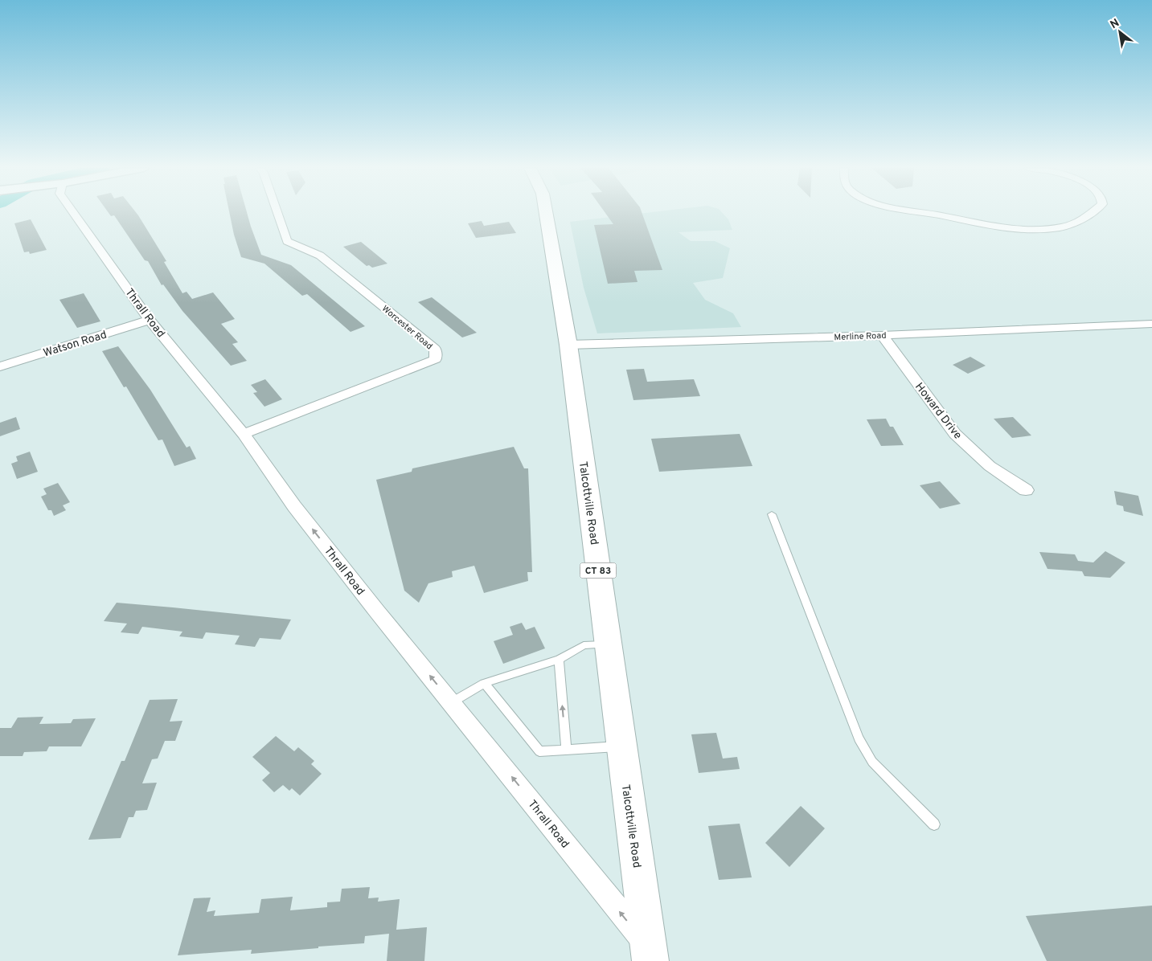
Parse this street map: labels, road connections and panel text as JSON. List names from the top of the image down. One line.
{"streets":{"main road":["Talcottville Road","CT 83"],"street":["Thrall Road","Worcester Road","Merline Road","Watson Road","Howard Drive"]},"crossings":[["Thrall Road","Worcester Road"],["Thrall Road","Watson Road"],["Thrall Road","Talcottville Road"],["Merline Road","Howard Drive"],["Merline Road","Talcottville Road"]],"one_way":["Thrall Road"],"north":"top left"}
